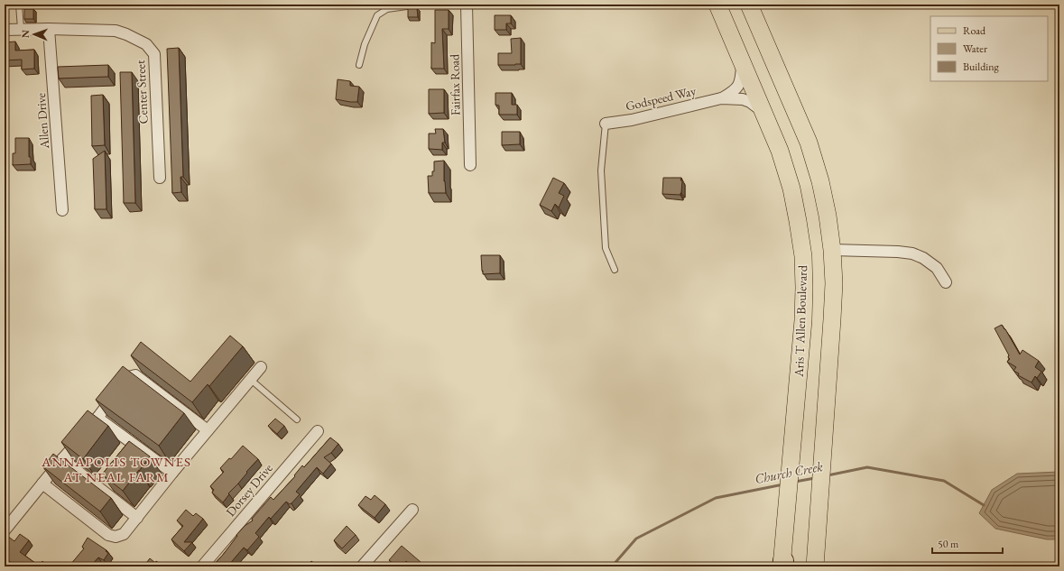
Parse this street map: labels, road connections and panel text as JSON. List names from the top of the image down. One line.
{"streets":{"main road":["Aris T Allen Boulevard"],"street":["Fairfax Road","Center Street","Godspeed Way","Allen Drive","Dorsey Drive"]},"crossings":[["Center Street","Allen Drive"],["Godspeed Way","Aris T Allen Boulevard"]],"districts":["ANNAPOLIS TOWNES AT NEAL FARM"],"water":["Church Creek"],"legend":["Road","Water","Building"],"scale_bar":"50 m","north":"left"}
